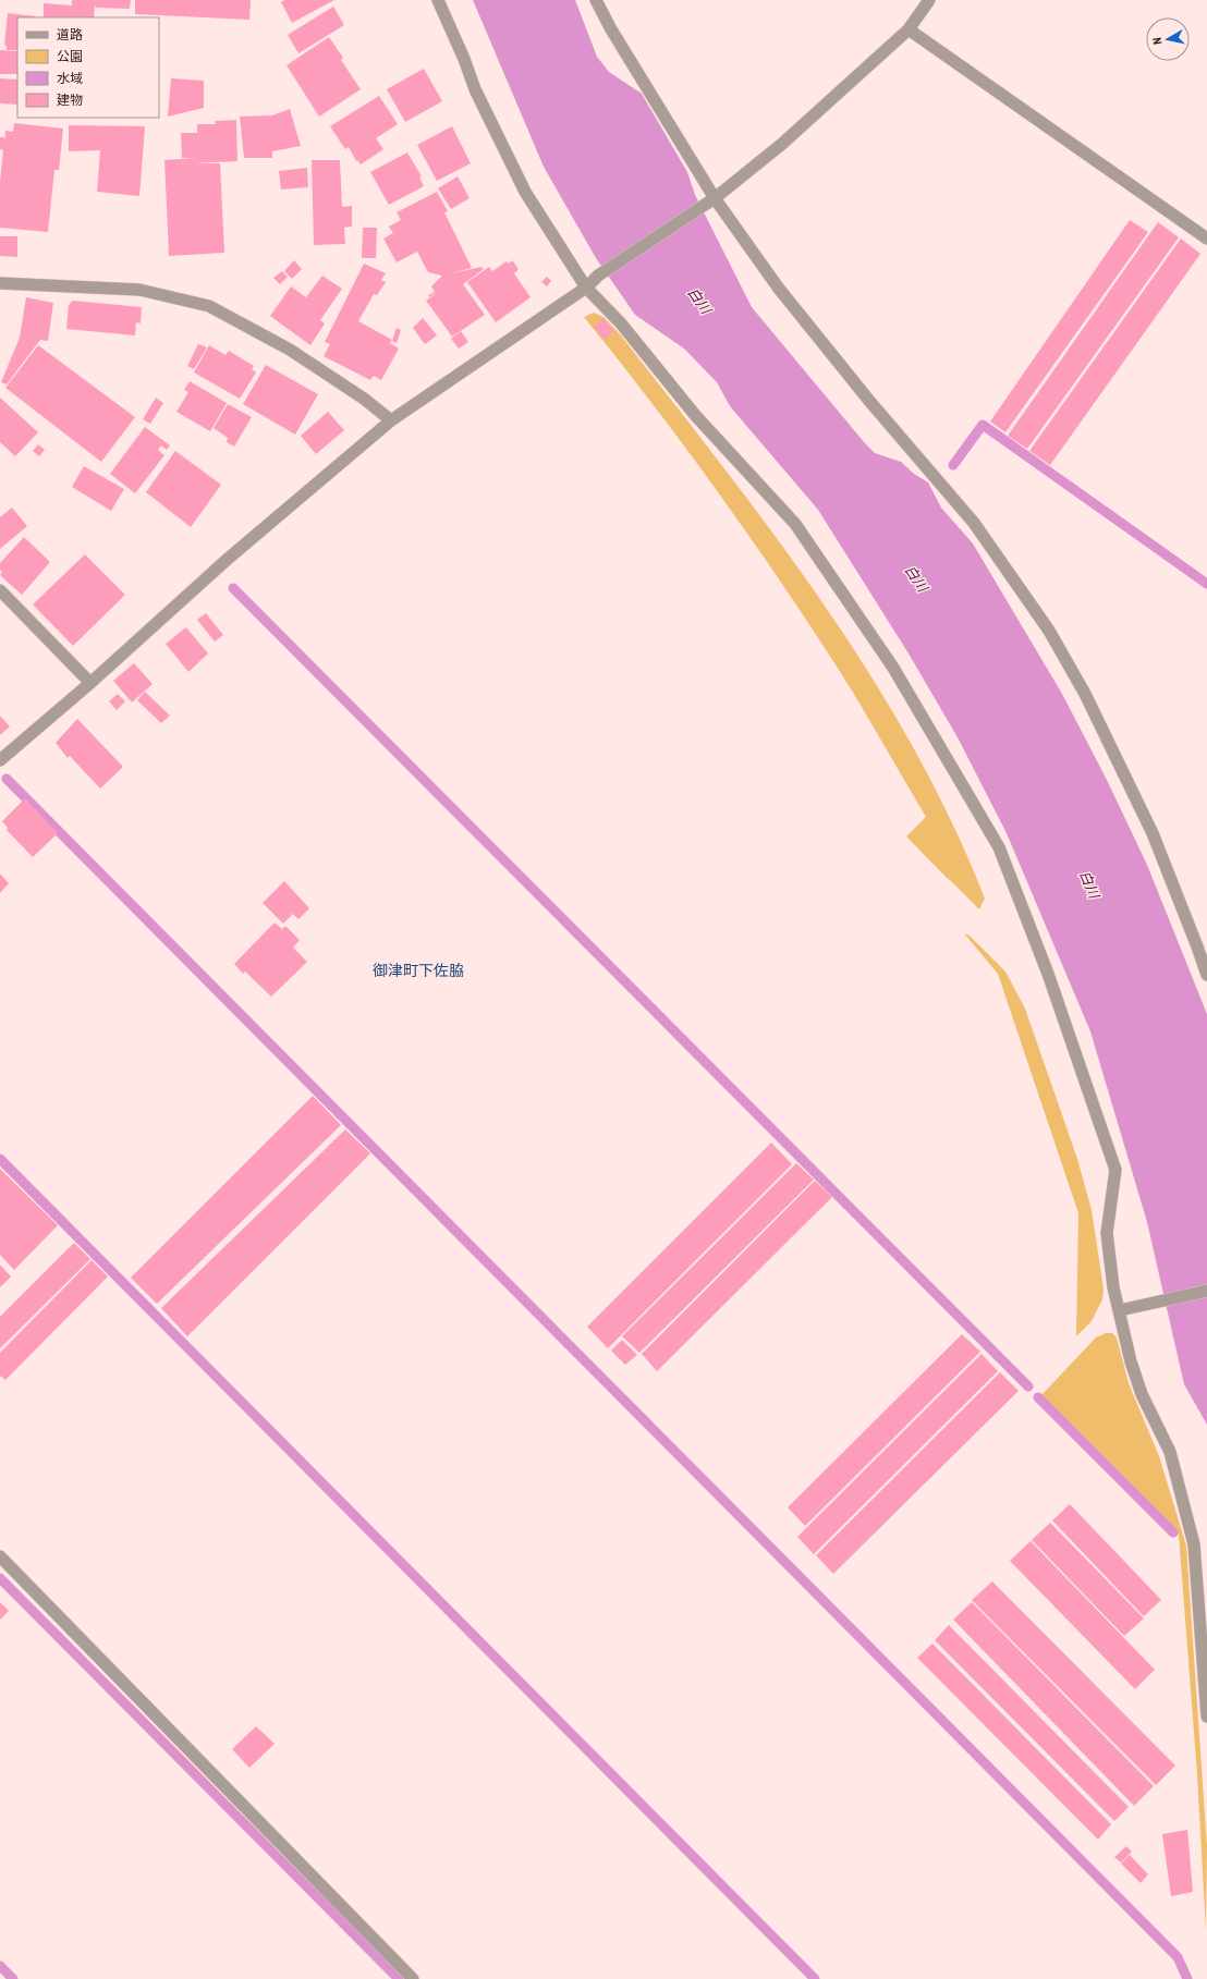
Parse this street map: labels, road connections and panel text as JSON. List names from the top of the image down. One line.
{"districts":["御津町下佐脇"],"water":["白川"],"legend":["道路","公園","水域","建物"],"north":"left"}
